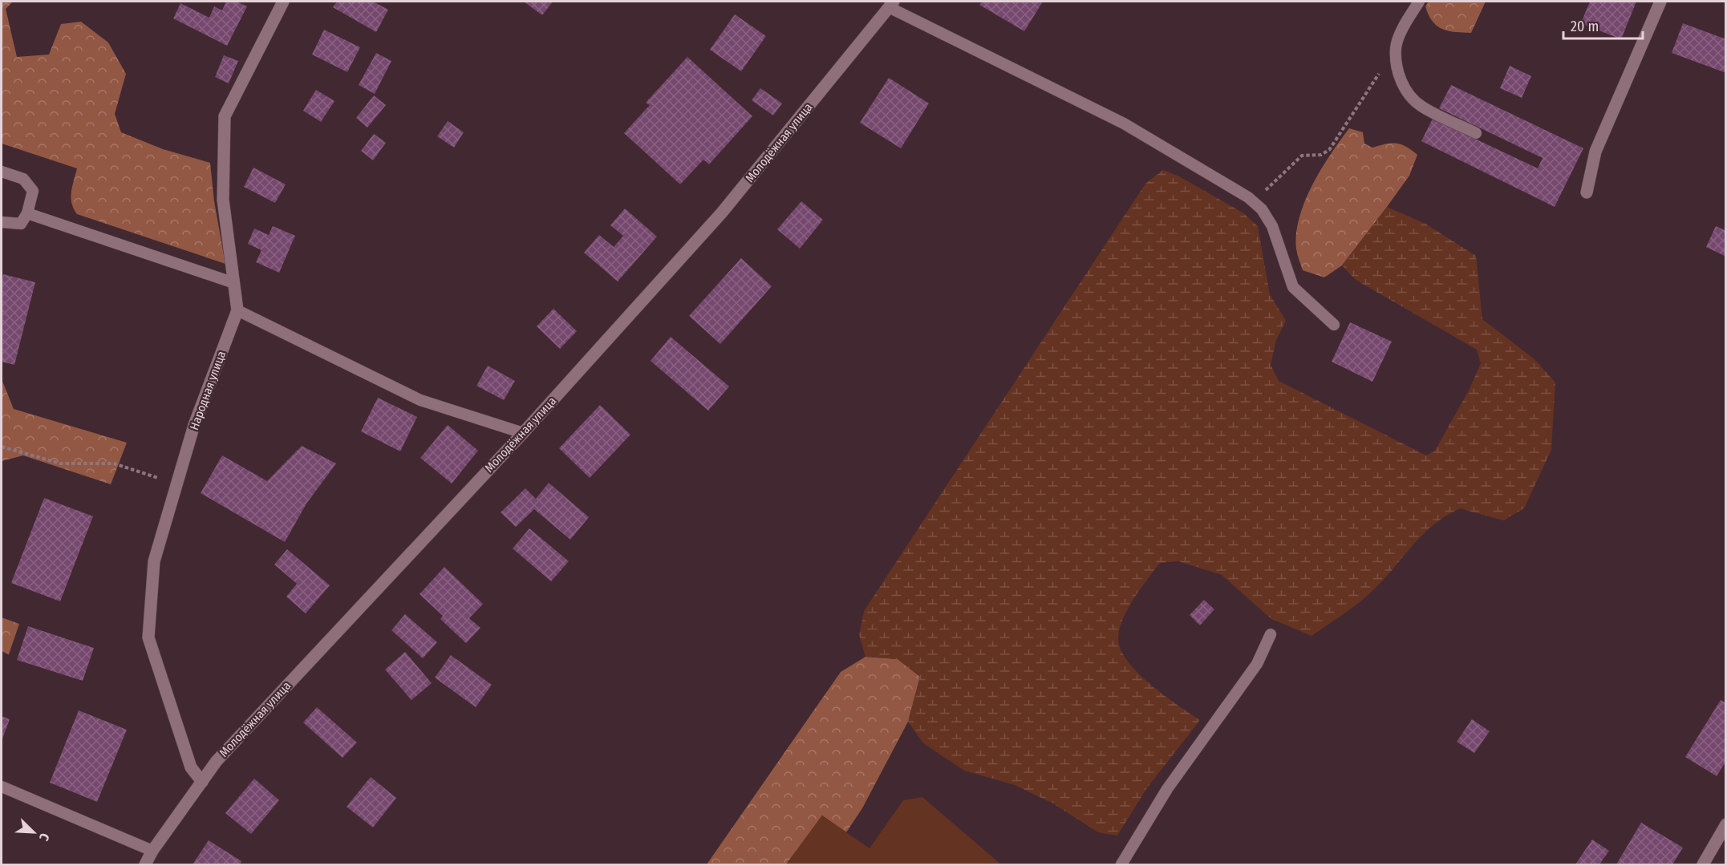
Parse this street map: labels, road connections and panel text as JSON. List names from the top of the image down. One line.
{"streets":{"street":["Молодёжная улица","Народная улица"]},"crossings":[["Молодёжная улица","Народная улица"]],"scale_bar":"20 m","north":"bottom right"}
